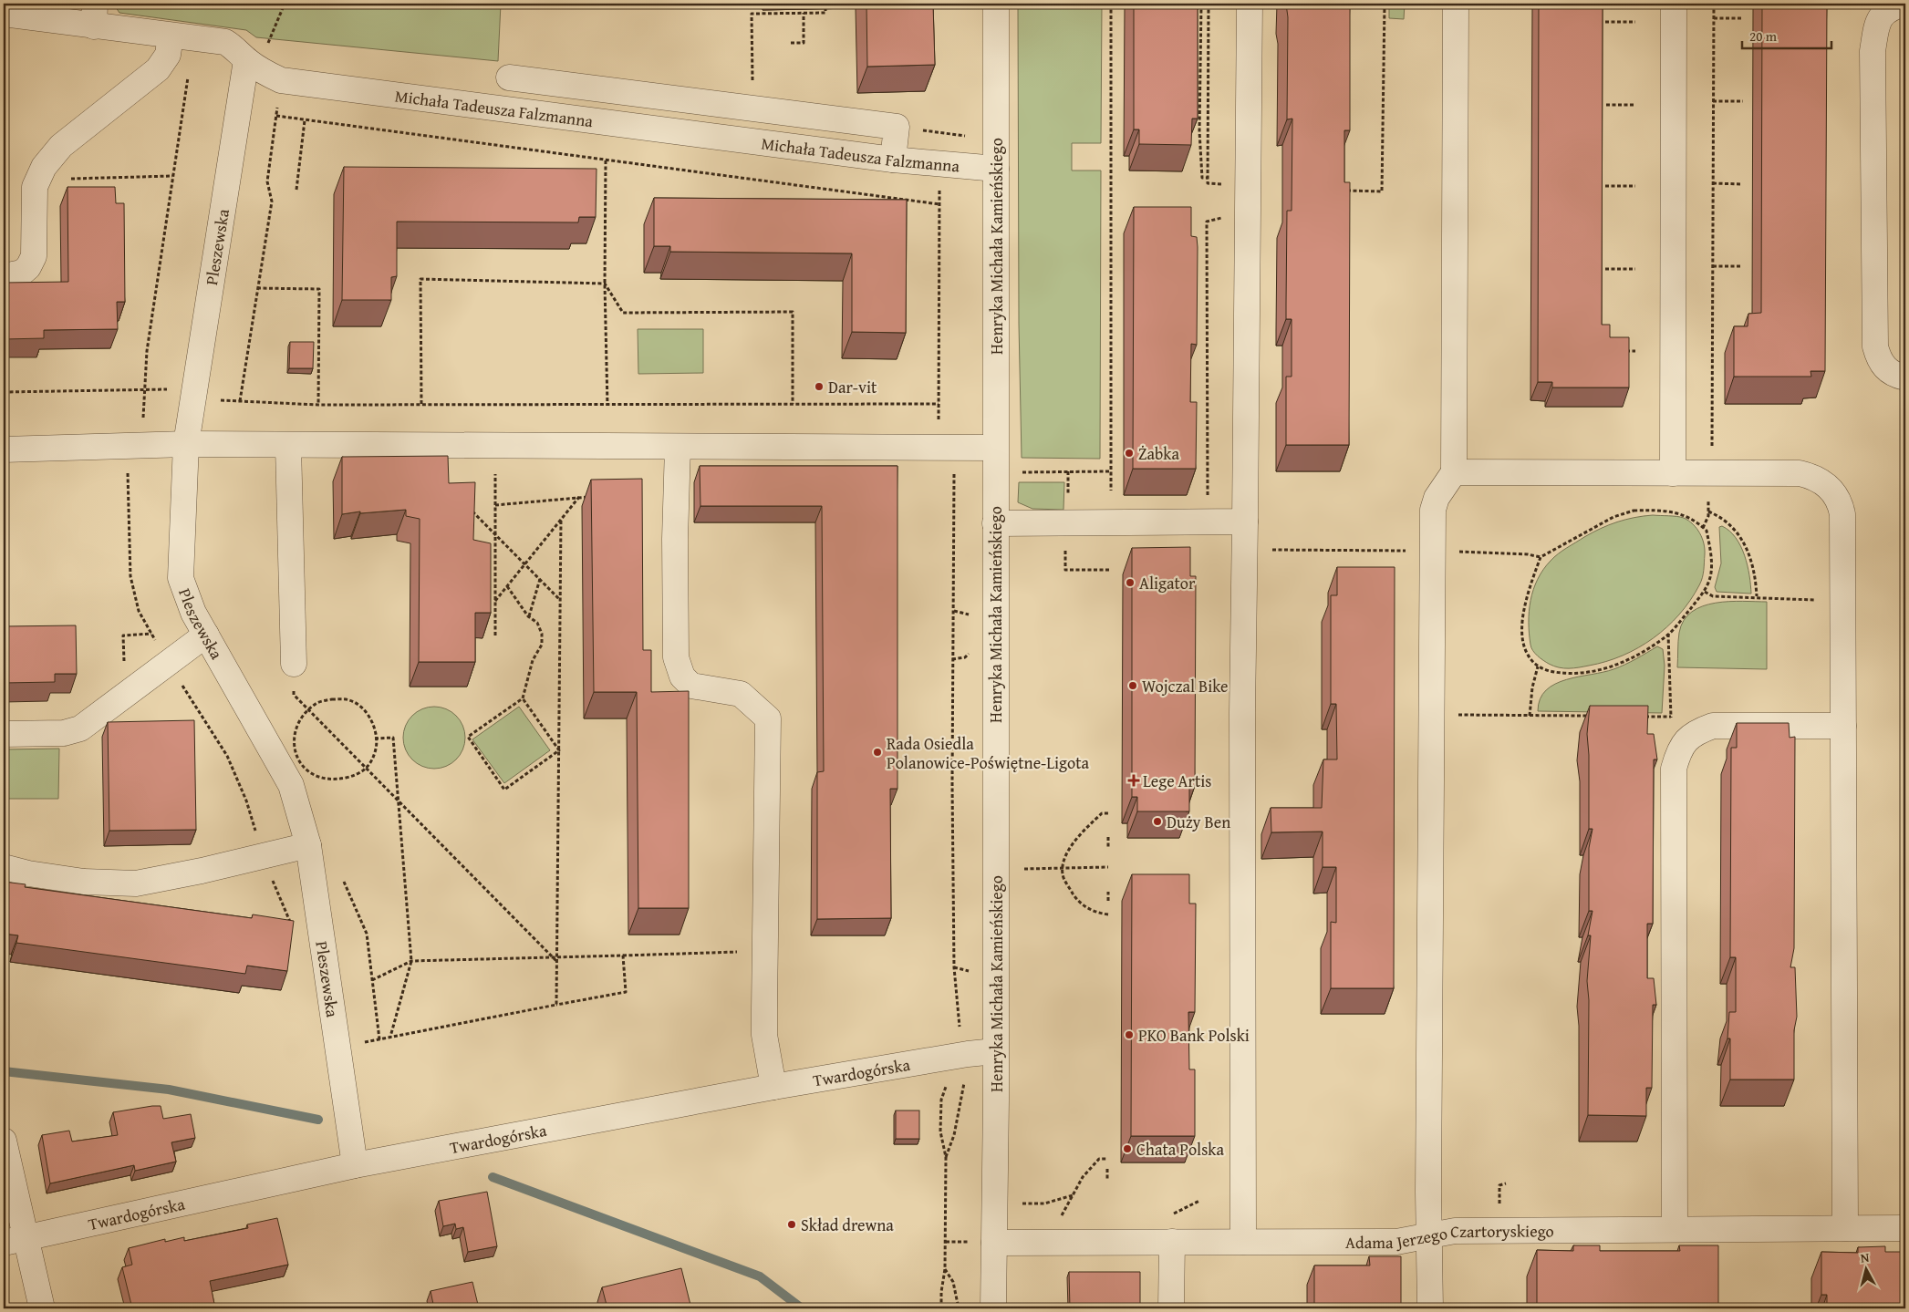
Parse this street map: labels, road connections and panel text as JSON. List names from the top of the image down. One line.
{"streets":{"street":["Michała Tadeusza Falzmanna","Henryka Michała Kamieńskiego","Pleszewska","Twardogórska","Adama Jerzego Czartoryskiego"]},"crossings":[["Michała Tadeusza Falzmanna","Henryka Michała Kamieńskiego"],["Michała Tadeusza Falzmanna","Pleszewska"],["Henryka Michała Kamieńskiego","Twardogórska"],["Henryka Michała Kamieńskiego","Adama Jerzego Czartoryskiego"],["Pleszewska","Twardogórska"]],"places":{"other":["Dar-vit","Żabka","Aligator","Wojczal Bike","Rada Osiedla Polanowice-Poświętne-Ligota","Duży Ben","PKO Bank Polski","Chata Polska","Skład drewna"],"health":["Lege Artis"]},"scale_bar":"20 m","north":"top"}
